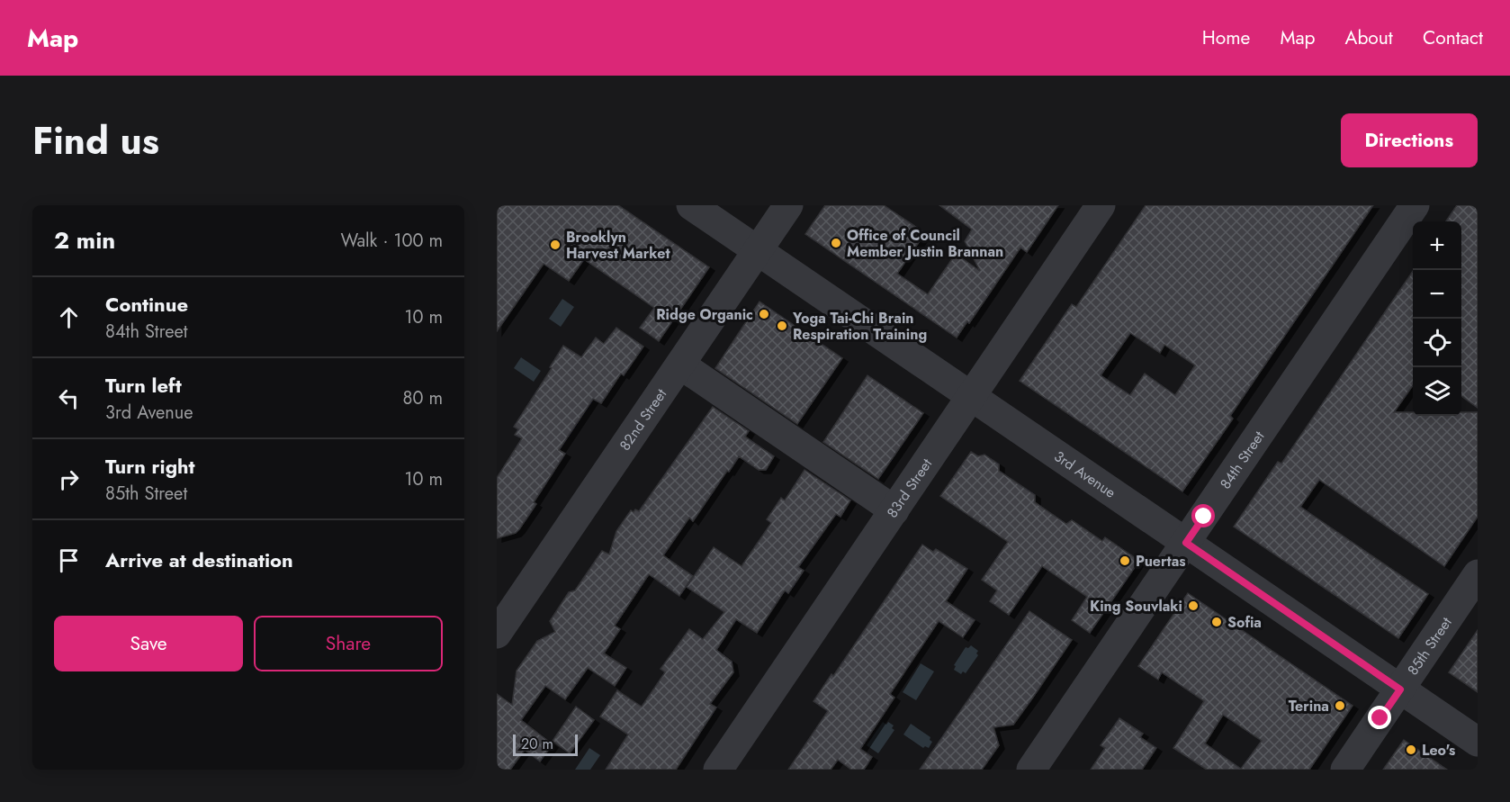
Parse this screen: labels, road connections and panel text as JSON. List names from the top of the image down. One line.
{"streets":{"street":["82nd Street","84th Street","3rd Avenue","83rd Street","85th Street"]},"crossings":[["82nd Street","3rd Avenue"],["84th Street","3rd Avenue"],["3rd Avenue","83rd Street"],["3rd Avenue","85th Street"]],"places":["Office of Council Member Justin Brannan","Brooklyn Harvest Market","Ridge Organic","Yoga Tai-Chi Brain Respiration Training","Puertas","King Souvlaki","Sofia","Terina","Leo's"],"scale_bar":"20 m","page":{"header":"Map","nav":["Home","Map","About","Contact"],"title":"Find us","buttons":["Directions",["Save","Share"]],"heading":["2 min","Walk · 100 m"],"map_buttons":["+","−"],"list":[["Continue","84th Street","10 m"],["Turn left","3rd Avenue","80 m"],["Turn right","85th Street","10 m"],"Arrive at destination"],"scale":"20 m"}}
